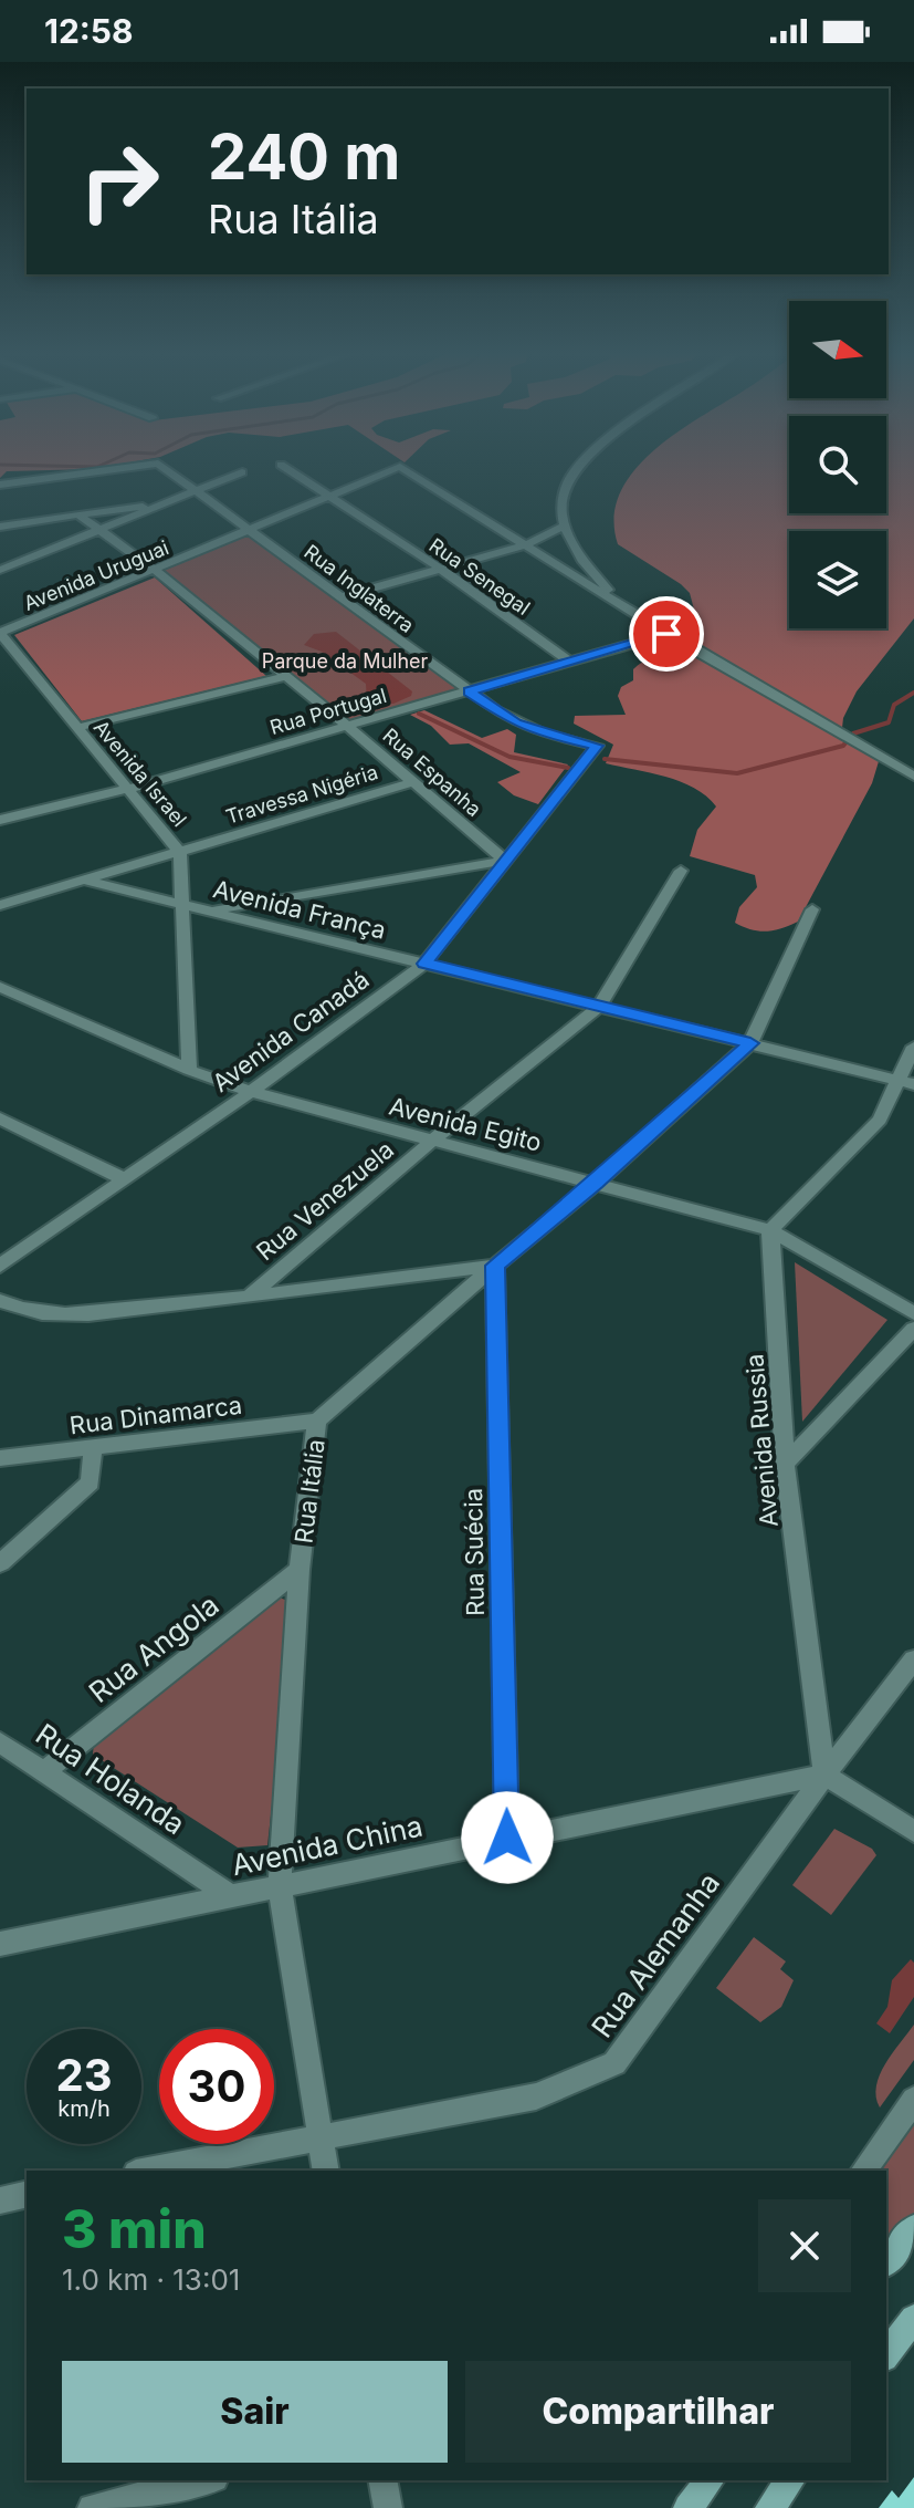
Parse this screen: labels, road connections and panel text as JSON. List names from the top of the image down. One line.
{"streets":{"street":["Avenida Uruguai","Rua Senegal","Rua Inglaterra","Rua Portugal","Rua Espanha","Avenida Israel","Travessa Nigéria","Avenida França","Avenida Canadá","Avenida Egito","Rua Venezuela","Rua Dinamarca","Avenida Russia","Rua Itália","Rua Suécia","Rua Angola","Rua Holanda","Avenida China","Rua Alemanha"]},"crossings":[["Avenida Uruguai","Rua Senegal"],["Avenida Uruguai","Rua Inglaterra"],["Avenida Uruguai","Rua Espanha"],["Avenida Uruguai","Avenida Israel"],["Rua Senegal","Rua Portugal"],["Rua Inglaterra","Rua Portugal"],["Rua Inglaterra","Avenida Canadá"],["Rua Portugal","Rua Espanha"],["Rua Portugal","Avenida Israel"],["Rua Espanha","Travessa Nigéria"],["Rua Espanha","Avenida Canadá"],["Avenida Israel","Travessa Nigéria"],["Avenida Israel","Avenida França"],["Avenida Israel","Avenida Egito"],["Travessa Nigéria","Avenida França"],["Avenida França","Avenida Canadá"],["Avenida França","Rua Venezuela"],["Avenida França","Rua Itália"],["Avenida Canadá","Avenida Egito"],["Avenida Egito","Rua Venezuela"],["Avenida Egito","Avenida Russia"],["Avenida Egito","Rua Itália"],["Rua Dinamarca","Rua Itália"],["Avenida Russia","Avenida China"],["Avenida Russia","Rua Alemanha"],["Rua Itália","Rua Suécia"],["Rua Itália","Rua Angola"],["Rua Itália","Avenida China"],["Rua Itália","Rua Alemanha"],["Rua Suécia","Avenida China"],["Rua Angola","Rua Holanda"],["Rua Holanda","Avenida China"],["Avenida China","Rua Alemanha"]],"parks":["Parque da Mulher"],"north":"right","page":{"status":"12:58","turn":["240 m","Rua Itália"],"speed":"23 km/h","limit":"30","heading":["3 min","1.0 km · 13:01"],"buttons":["Sair","Compartilhar"]}}
